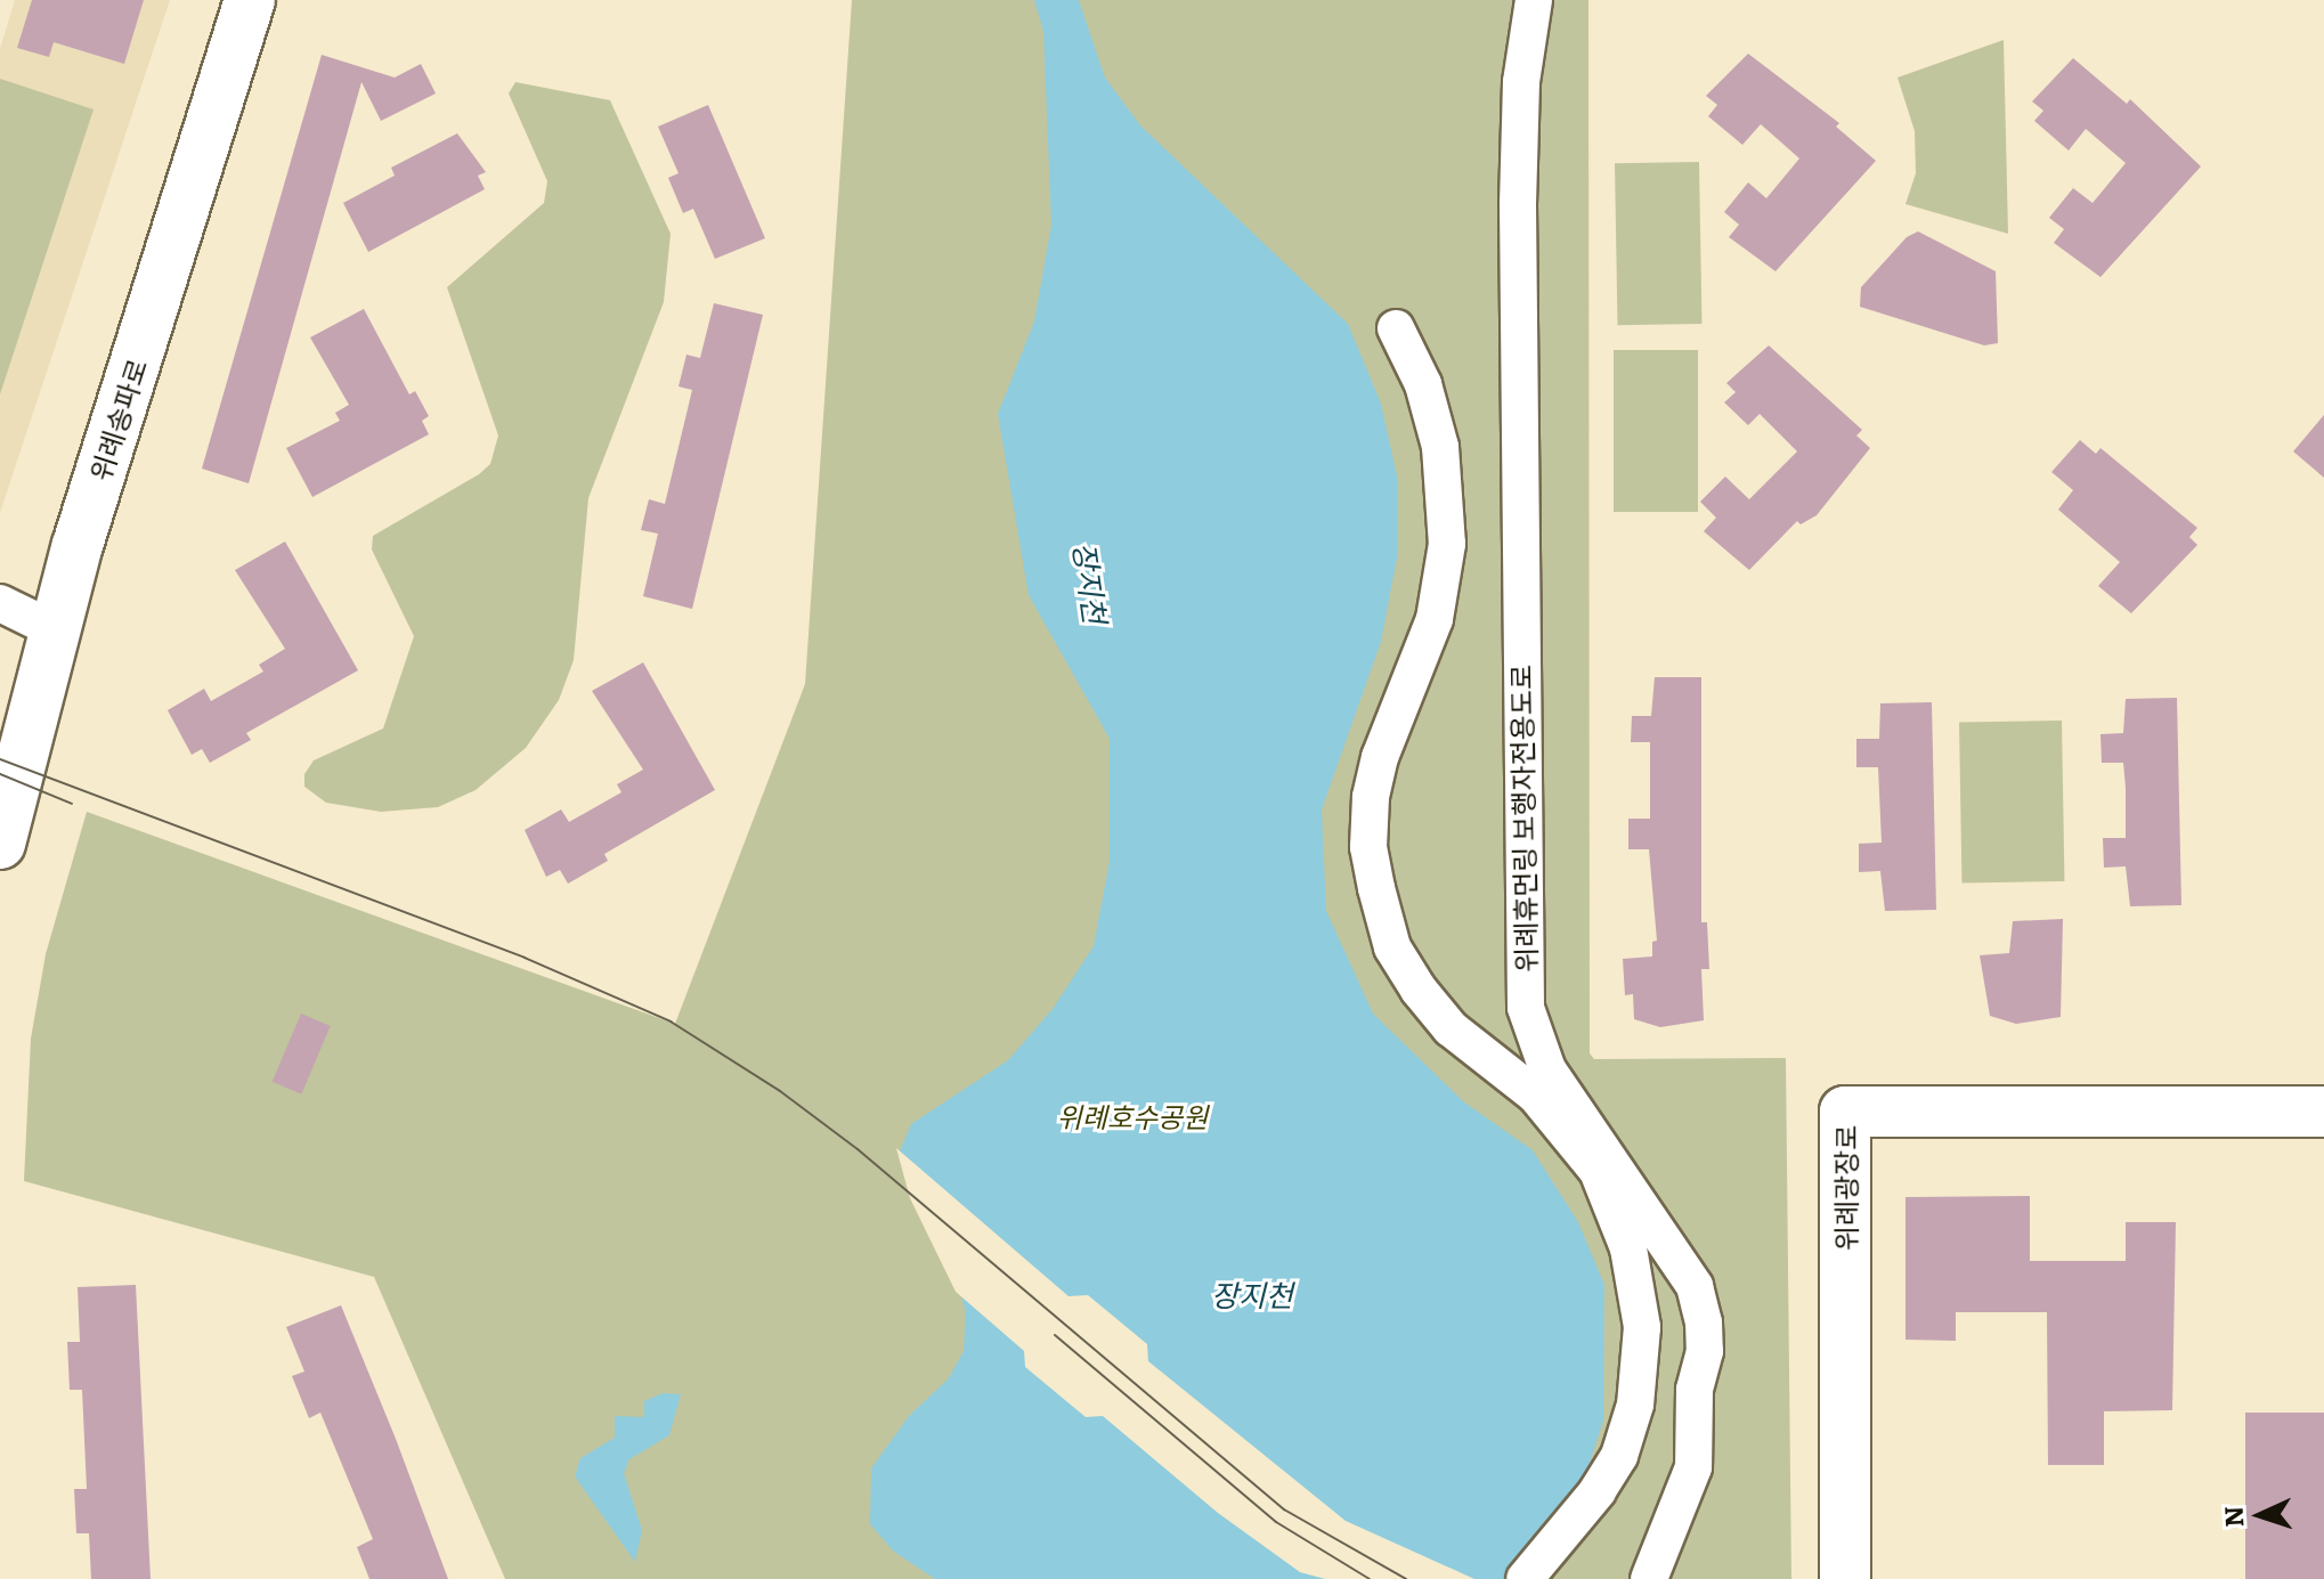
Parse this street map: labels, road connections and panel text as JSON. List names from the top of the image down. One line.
{"streets":{"street":["위례송파로","위례휴먼링 보행자전용도로","위례광장로"]},"water":["장지천"],"parks":["위례호수공원"],"north":"left"}
